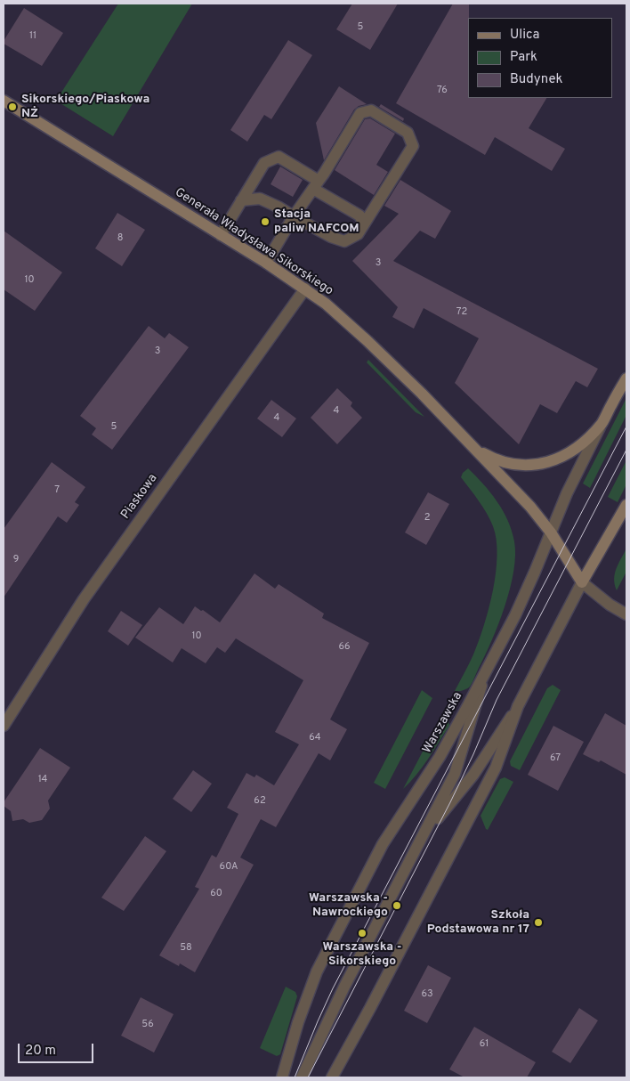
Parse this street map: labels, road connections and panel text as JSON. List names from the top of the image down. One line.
{"streets":{"main road":["Generała Władysława Sikorskiego","Warszawska"],"street":["Piaskowa"]},"crossings":[["Generała Władysława Sikorskiego","Piaskowa"],["Generała Władysława Sikorskiego","Warszawska"]],"places":["Sikorskiego/Piaskowa NŻ","Stacja paliw NAFCOM","Warszawska - Nawrockiego","Szkoła Podstawowa nr 17","Warszawska - Sikorskiego"],"house_numbers":["5","11","76","8","3","10","72","3","4","4","5","7","2","9","10","66","64","67","14","62","60A","60","58","63","56","61"],"legend":["Ulica","Park","Budynek"],"scale_bar":"20 m"}
